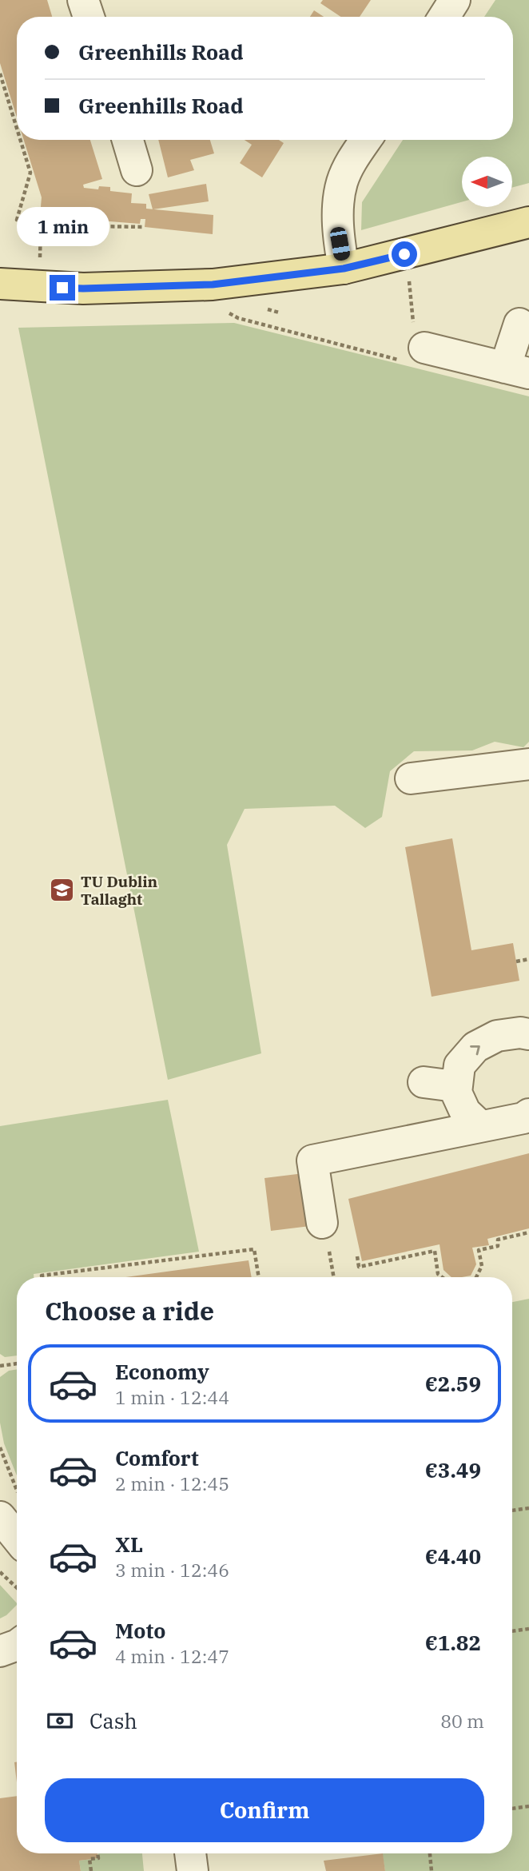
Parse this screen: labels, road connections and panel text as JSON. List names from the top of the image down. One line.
{"places":{"school or university":["TU Dublin Tallaght"]},"north":"left","page":{"banner":["Greenhills Road","Greenhills Road"],"bubble":"1 min","heading":"Choose a ride","list":[{"name":"Economy","note":"1 min · 12:44","value":"€2.59"},{"name":"Comfort","note":"2 min · 12:45","value":"€3.49"},{"name":"XL","note":"3 min · 12:46","value":"€4.40"},{"name":"Moto","note":"4 min · 12:47","value":"€1.82"}],"pay":["Cash","80 m"],"buttons":"Confirm"}}
